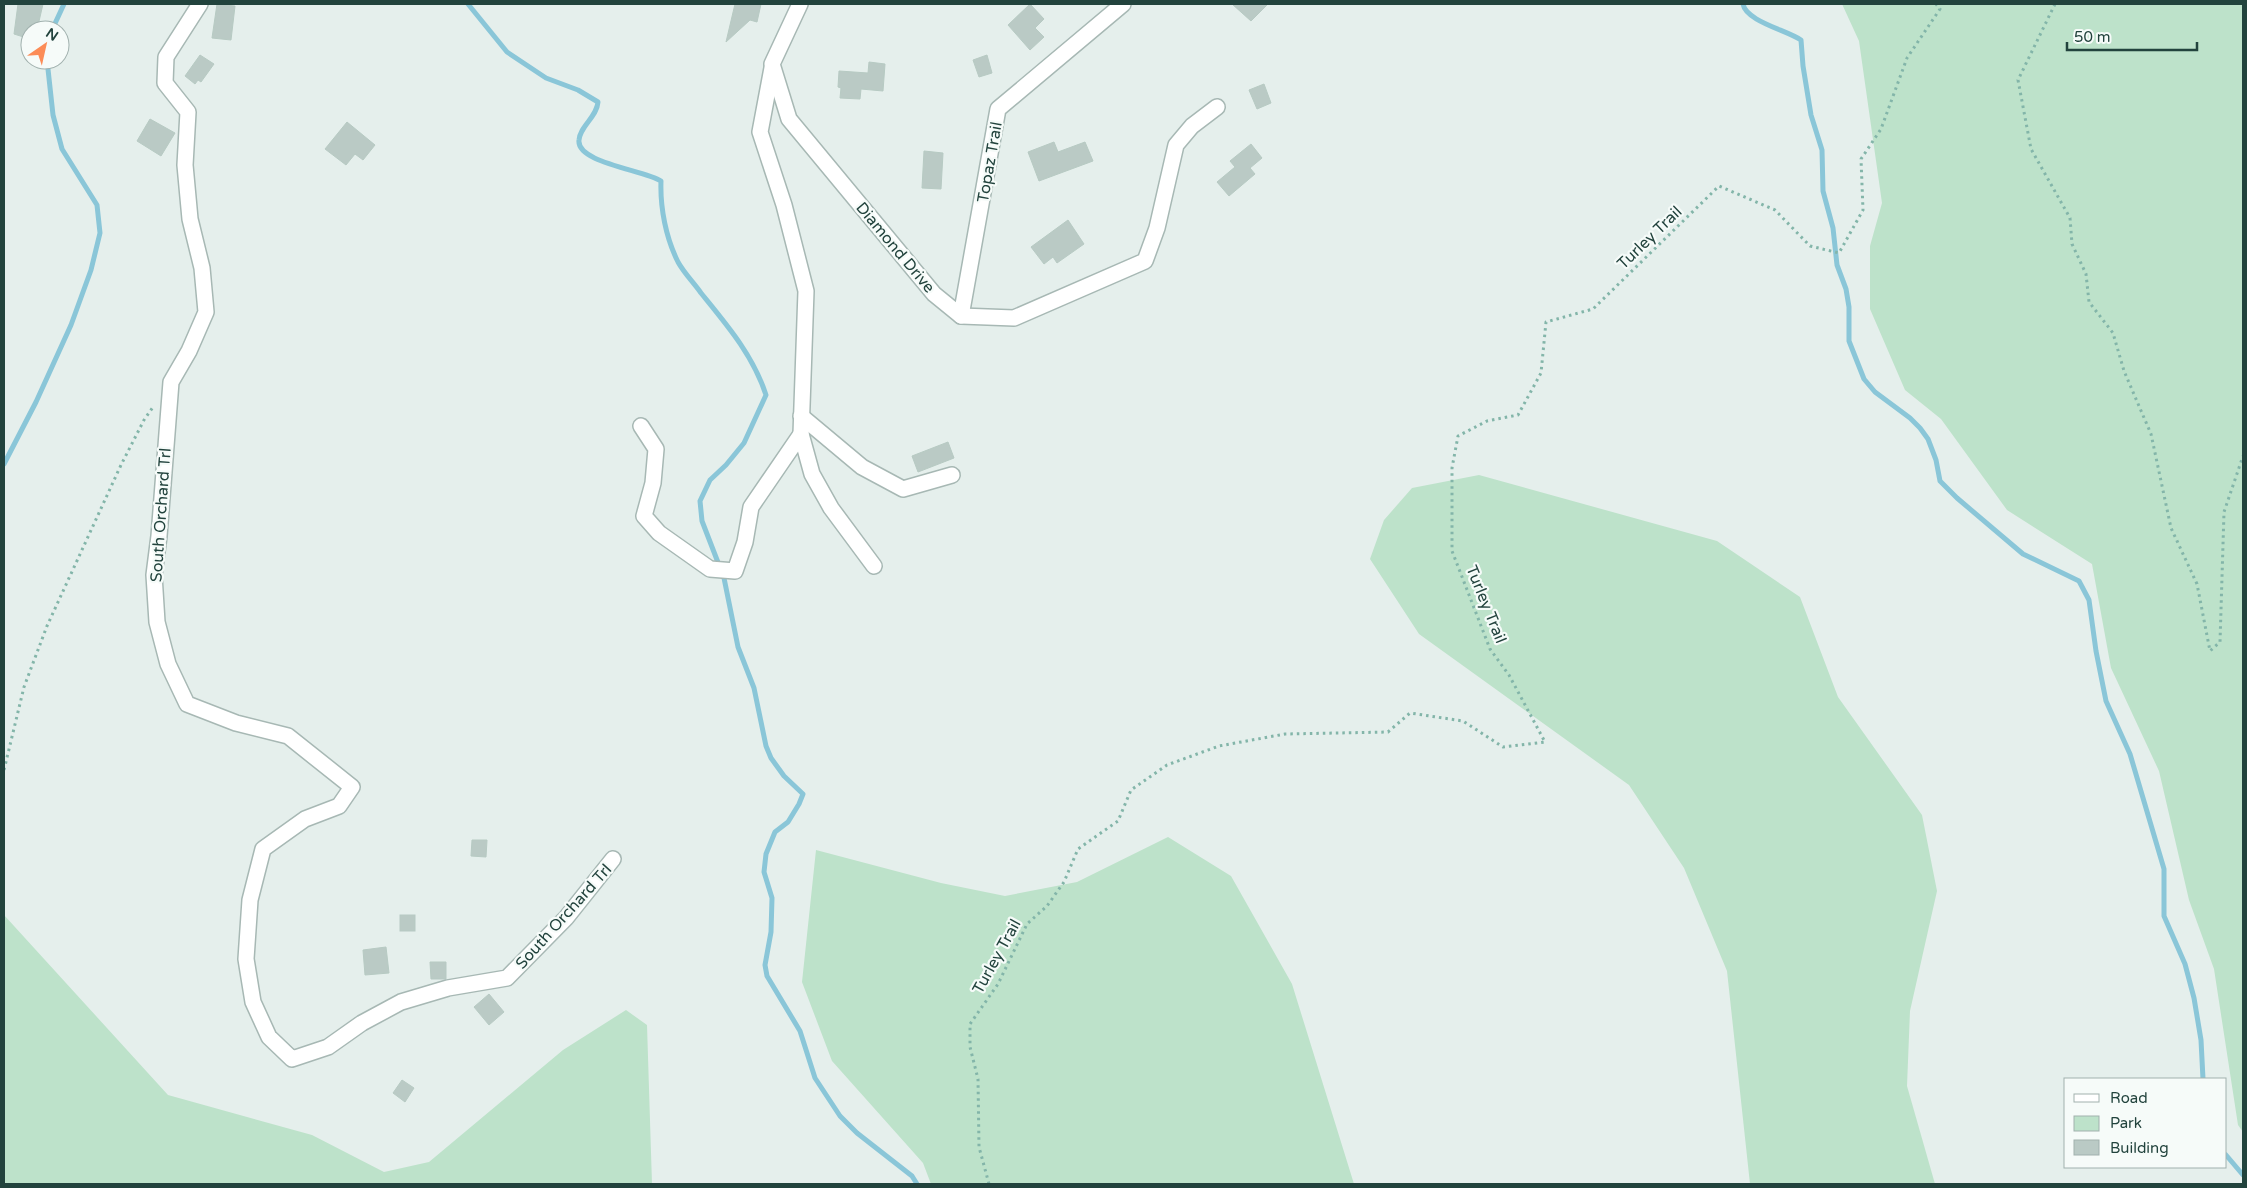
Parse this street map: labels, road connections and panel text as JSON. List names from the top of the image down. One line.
{"streets":{"street":["Topaz Trail","Diamond Drive","South Orchard Trl"],"path":["Turley Trail"]},"crossings":[["Topaz Trail","Diamond Drive"]],"legend":["Road","Park","Building"],"scale_bar":"50 m","north":"top right"}
